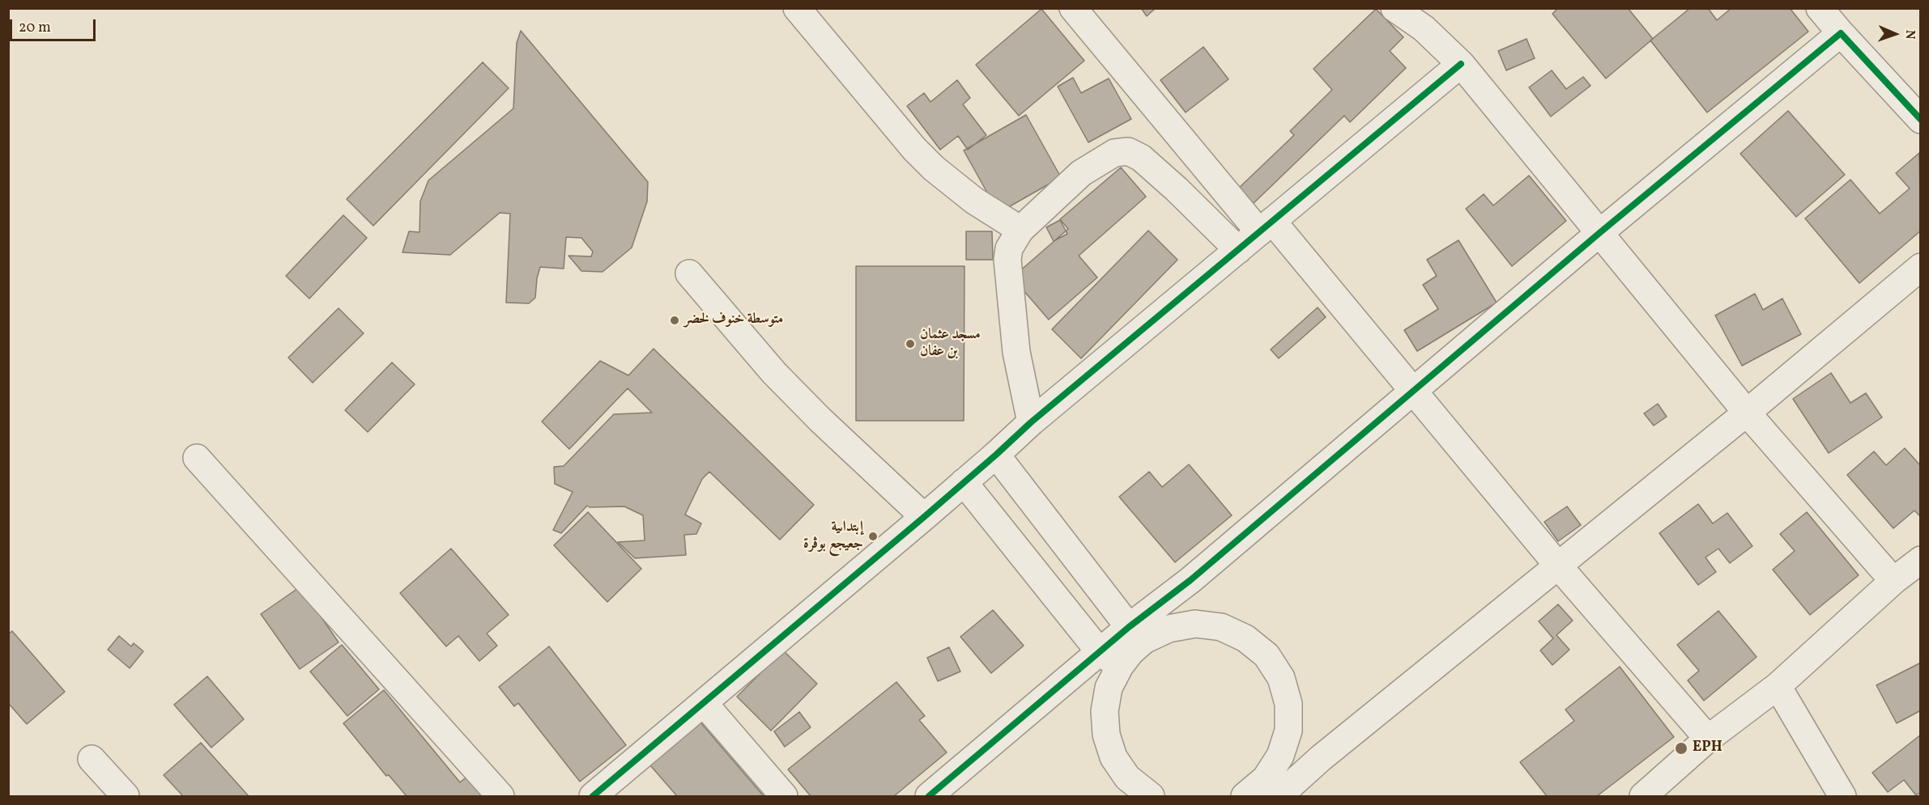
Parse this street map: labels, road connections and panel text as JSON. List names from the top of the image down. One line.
{"places":["متوسطة خنوف لخضر","مسجد عثمان بن عفان","إبتداىية جعيجع بوڨرة","EPH"],"scale_bar":"20 m","north":"right"}
